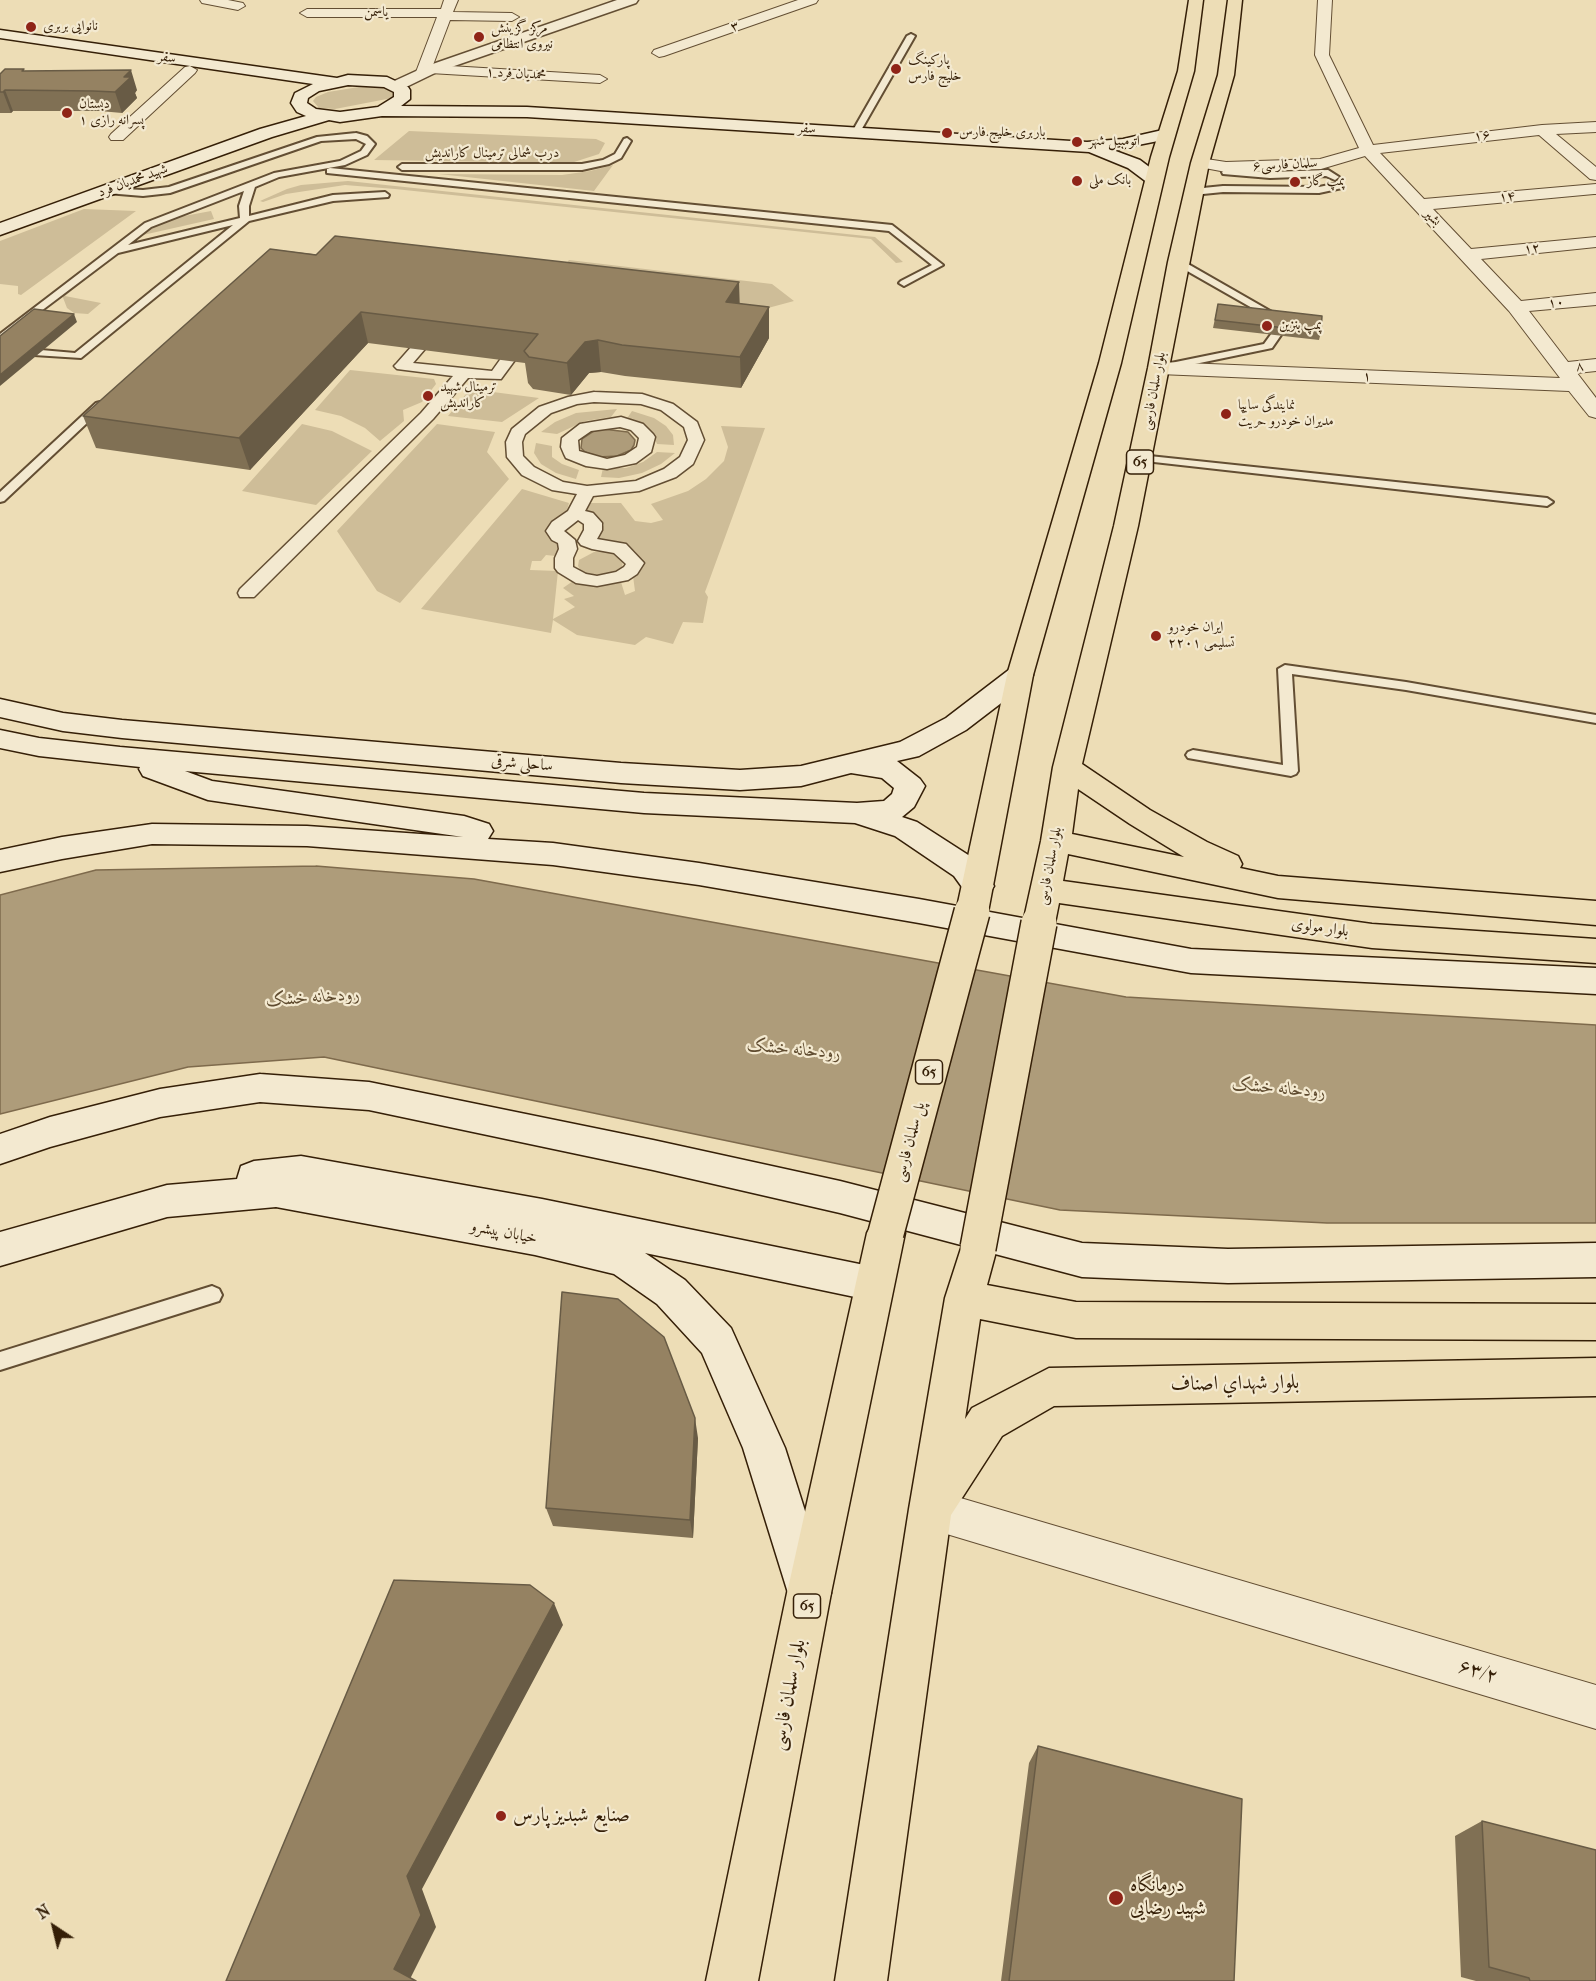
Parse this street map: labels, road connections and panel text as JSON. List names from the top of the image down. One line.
{"streets":{"main road":["سفر","شهید محمدیان فرد","بلوار سلمان فارسی","65","ساحلی شرقی","بلوار مولوی","پل سلمان فارسی","خیابان پیشرو","بلوار شهداي اصناف"],"street":["یاسمن","۳","۱ محمدیان فرد","۱۶","سلمان فارسی۶","۱۴","بشیر","۱۲","۱۰","۸","۱","۶۳/۲"],"lane":["درب شمالی ترمینال کاراندیش"]},"crossings":[["سفر","65"],["۱۶","سلمان فارسی۶"],["۱۶","بشیر"],["سلمان فارسی۶","بشیر"],["سلمان فارسی۶","بلوار سلمان فارسی"],["۱۴","بشیر"],["بشیر","۱۲"],["بشیر","۱۰"],["بشیر","۸"],["بشیر","۱"],["۸","۱"],["۱","بلوار سلمان فارسی"],["بلوار سلمان فارسی","65"],["بلوار سلمان فارسی","بلوار مولوی"],["بلوار سلمان فارسی","پل سلمان فارسی"],["بلوار سلمان فارسی","خیابان پیشرو"],["65","ساحلی شرقی"],["65","بلوار مولوی"],["65","پل سلمان فارسی"],["65","بلوار شهداي اصناف"],["65","۶۳/۲"],["ساحلی شرقی","پل سلمان فارسی"],["بلوار شهداي اصناف","۶۳/۲"]],"water":["رودخانه خشک"],"places":["نانوایی بربری","مرکز گزینش نیروی انتظامی","پارکینگ خلیج فارس","دبستان پسرانه رازی ۱","باربری خلیج فارس","اتومبیل شهر","بانک ملی","پمپ گاز","پمپ بنزین","ترمینال شهید کاراندیش","نمایندگی سایپا مدیران خودرو حریت","ایران خودرو تسلیمی ۲۲۰۱","صنایع شبدیز پارس","درمانگاه شهید رضایی"],"north":"top left"}
